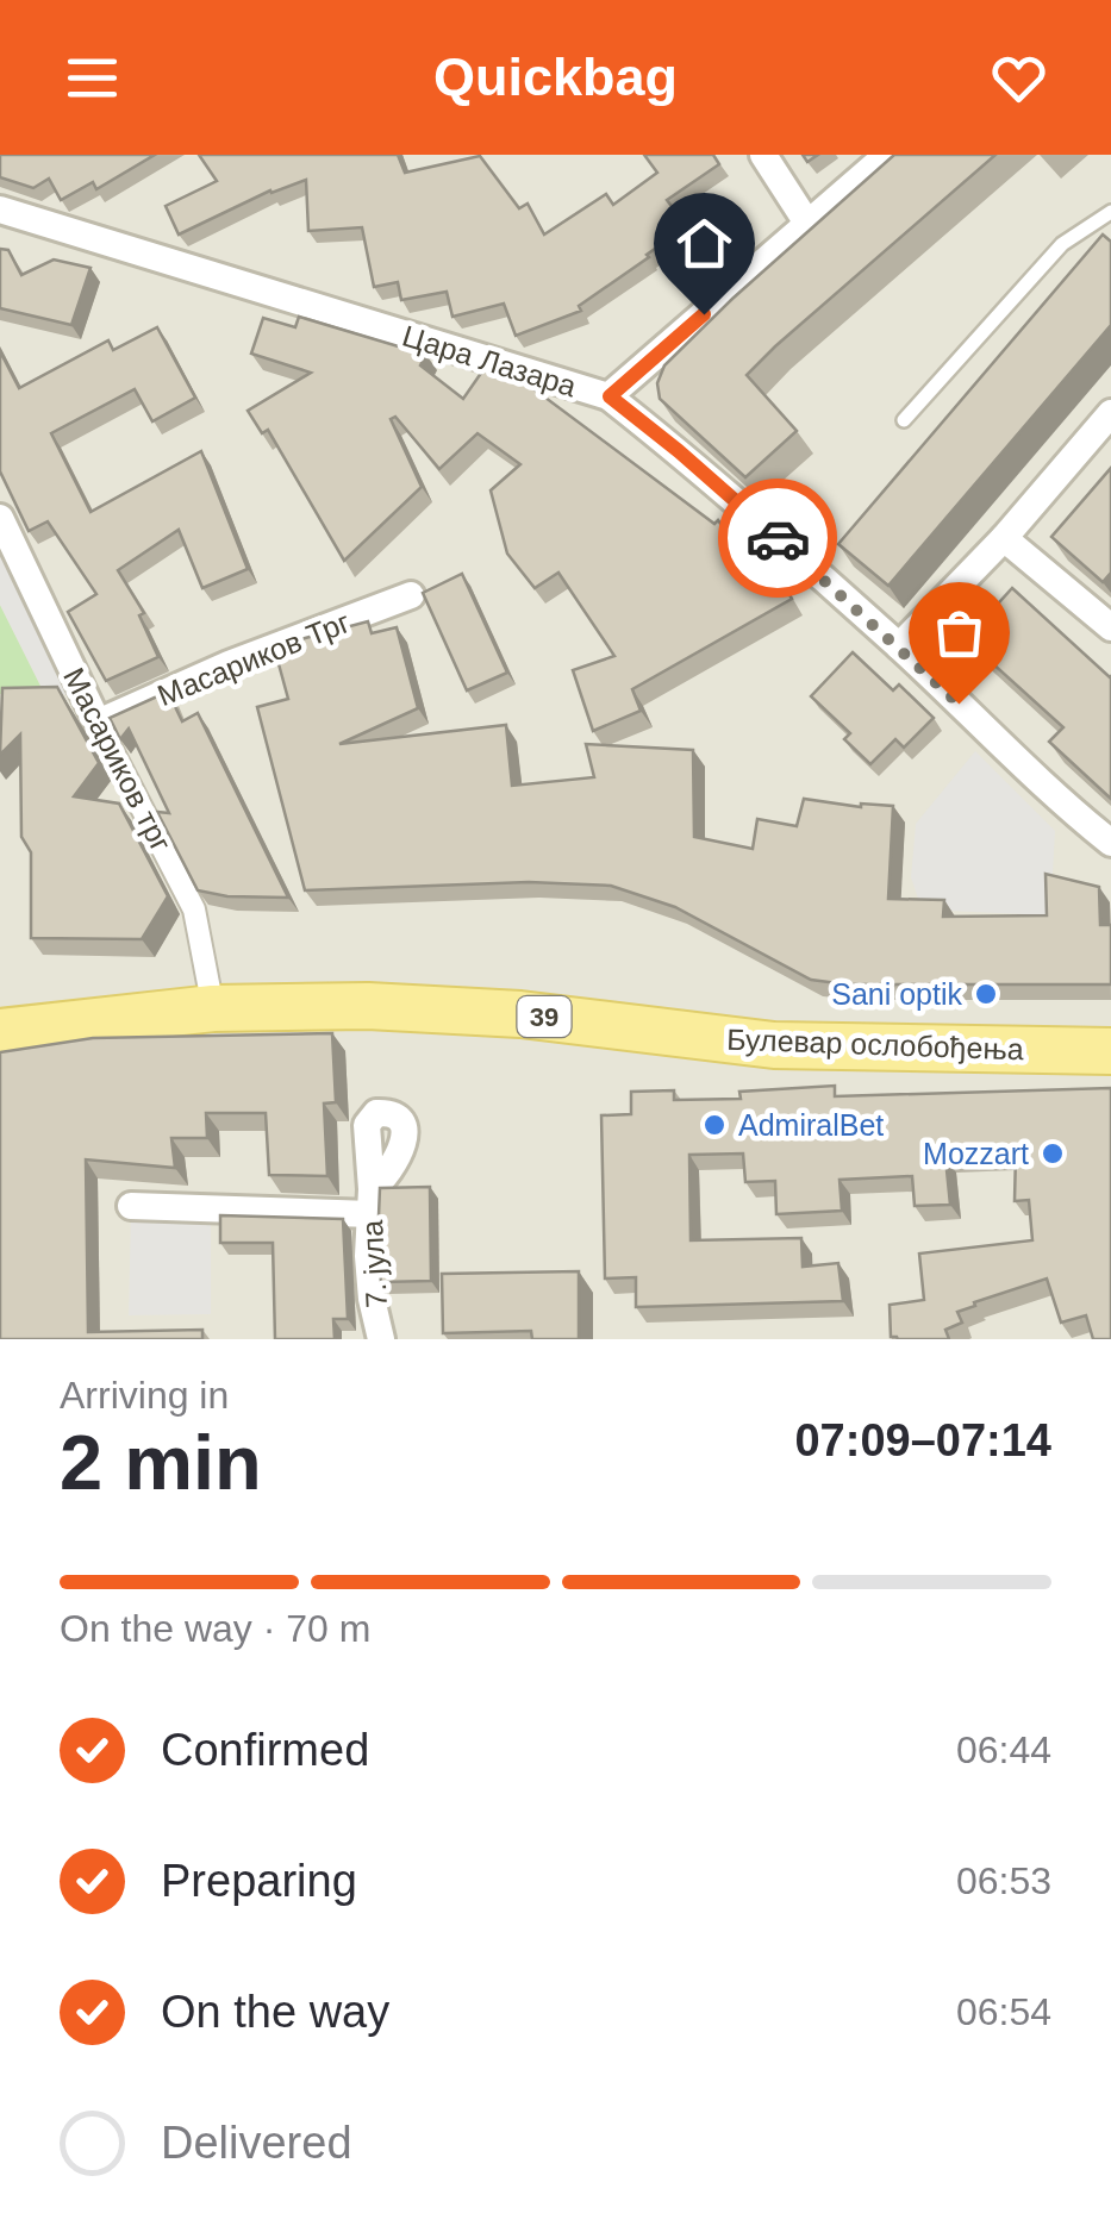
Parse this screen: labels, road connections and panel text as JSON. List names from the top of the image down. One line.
{"streets":{"main road":["39","Булевар ослобођења"],"street":["Цара Лазара","Масариков Трг","Масариков трг","7. јула"]},"crossings":[["Масариков Трг","Масариков трг"],["Масариков трг","Булевар ослобођења"]],"places":["Sani optik","AdmiralBet","Mozzart"],"page":{"header":"Quickbag","heading":["2 min","Arriving in","07:09–07:14"],"bar":"On the way · 70 m","list":[["Confirmed","06:44"],["Preparing","06:53"],["On the way","06:54"],"Delivered"]}}
